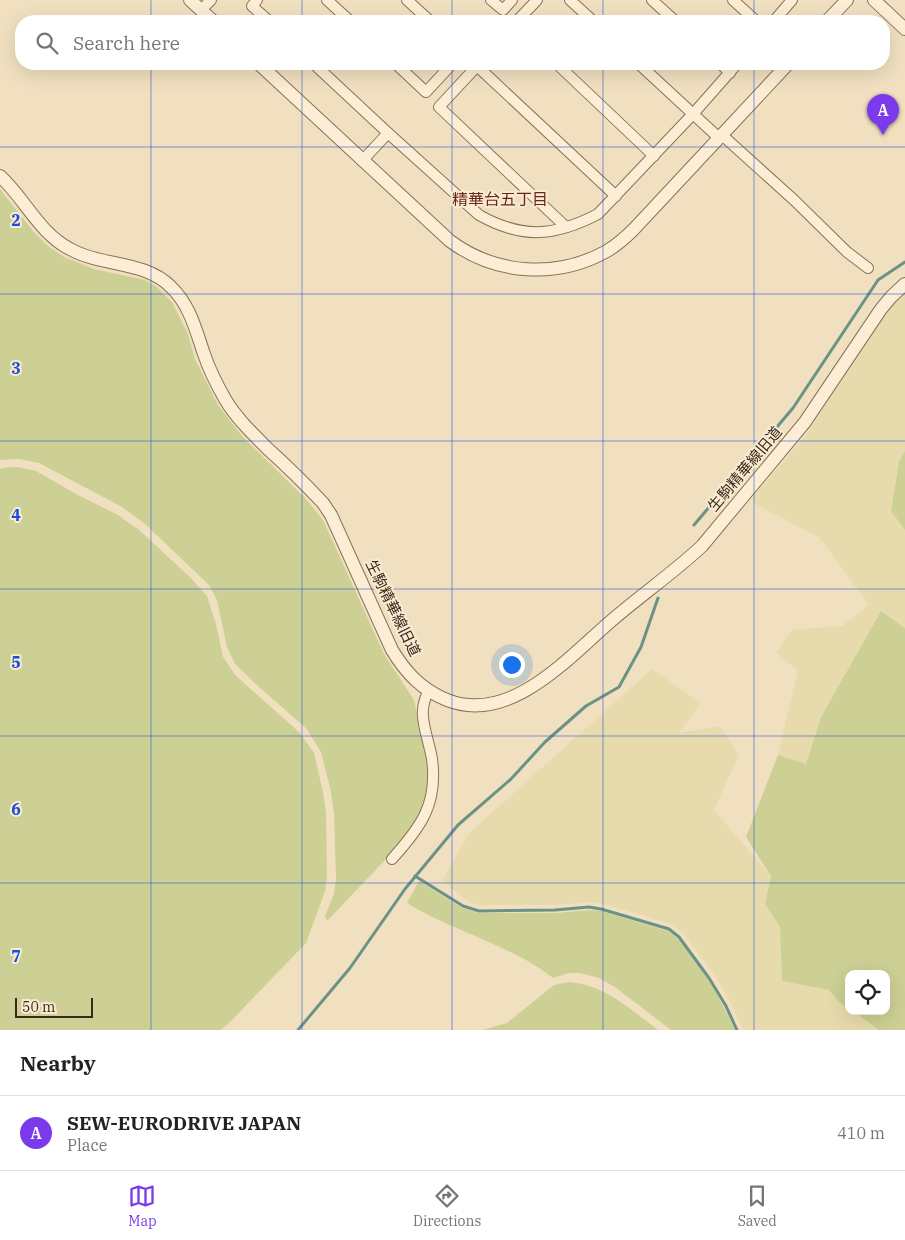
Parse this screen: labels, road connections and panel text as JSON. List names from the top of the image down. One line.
{"streets":{"street":["生駒精華線旧道"]},"districts":["精華台五丁目"],"scale_bar":"50 m","page":{"search":"Search here","pins":"A","scale":"50 m","heading":"Nearby","list":[{"mark":"A","name":"SEW-EURODRIVE JAPAN","note":"Place","value":"410 m"}],"nav":["Map","Directions","Saved"]},"grid":{"rows":["2","3","4","5","6","7"]}}
